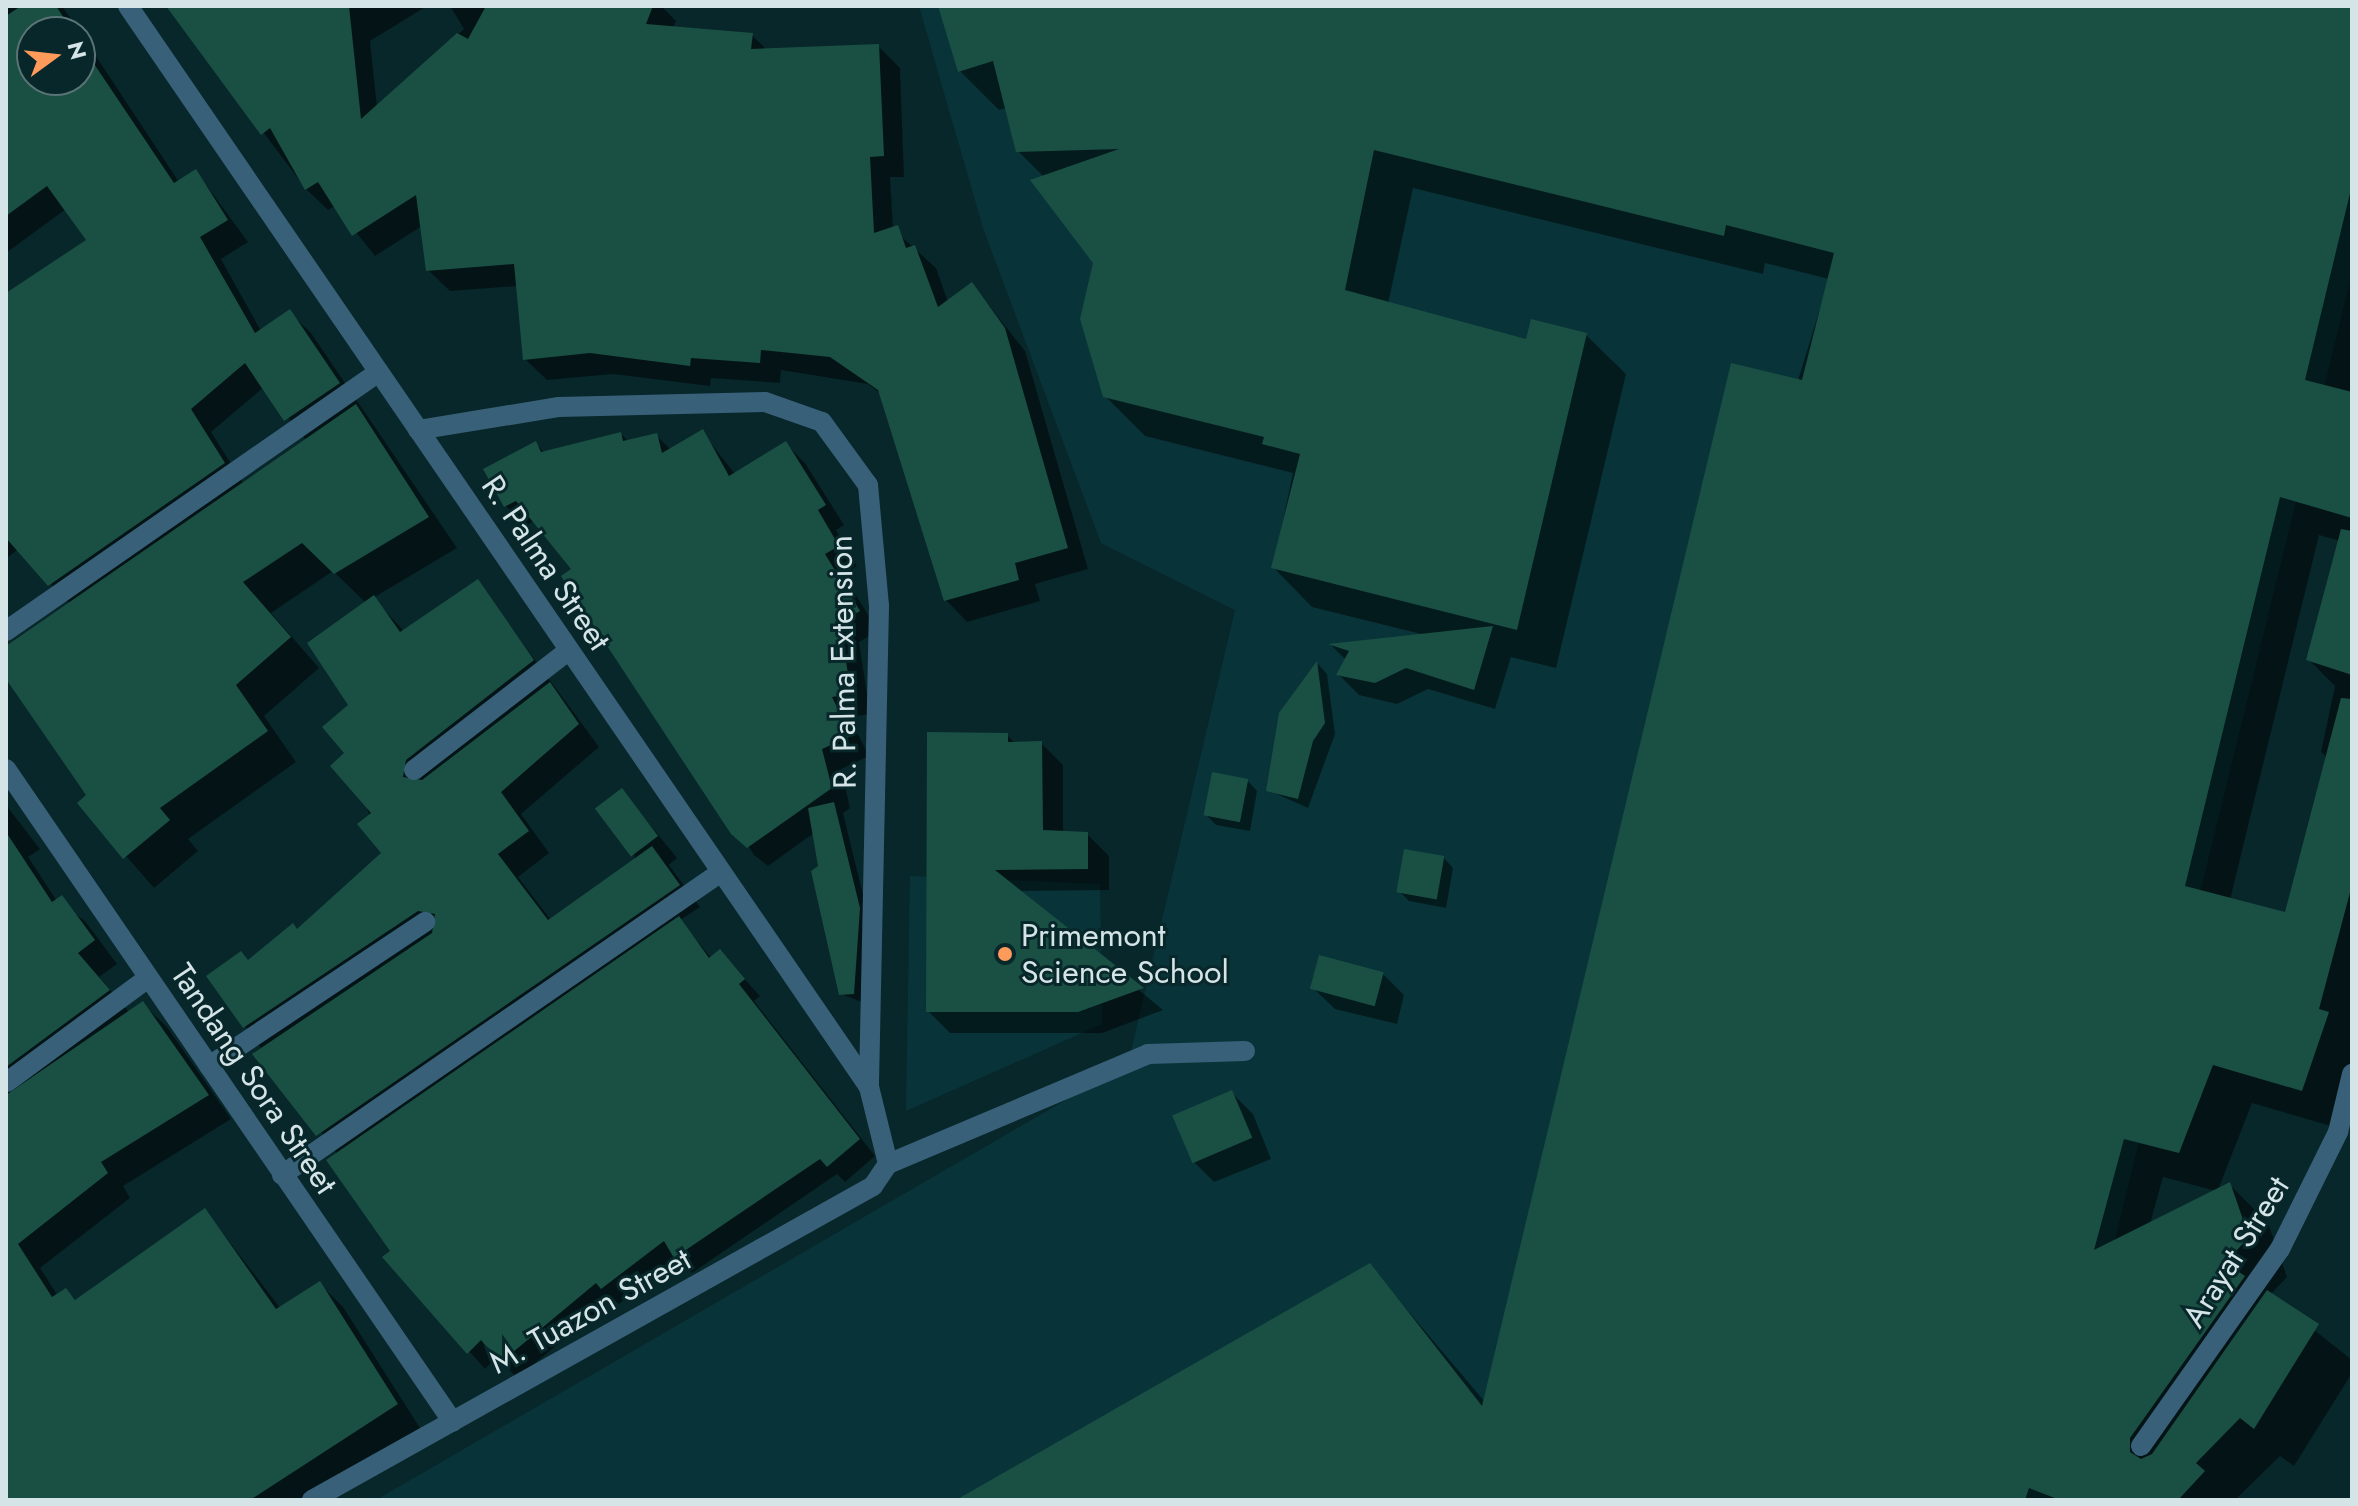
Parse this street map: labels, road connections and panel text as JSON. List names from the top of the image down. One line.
{"streets":{"street":["R. Palma Street","R. Palma Extension","Tandang Sora Street","Arayat Street","M. Tuazon Street"]},"crossings":[["R. Palma Street","R. Palma Extension"],["R. Palma Street","M. Tuazon Street"],["Tandang Sora Street","M. Tuazon Street"]],"places":["Primemont Science School"],"north":"right"}
